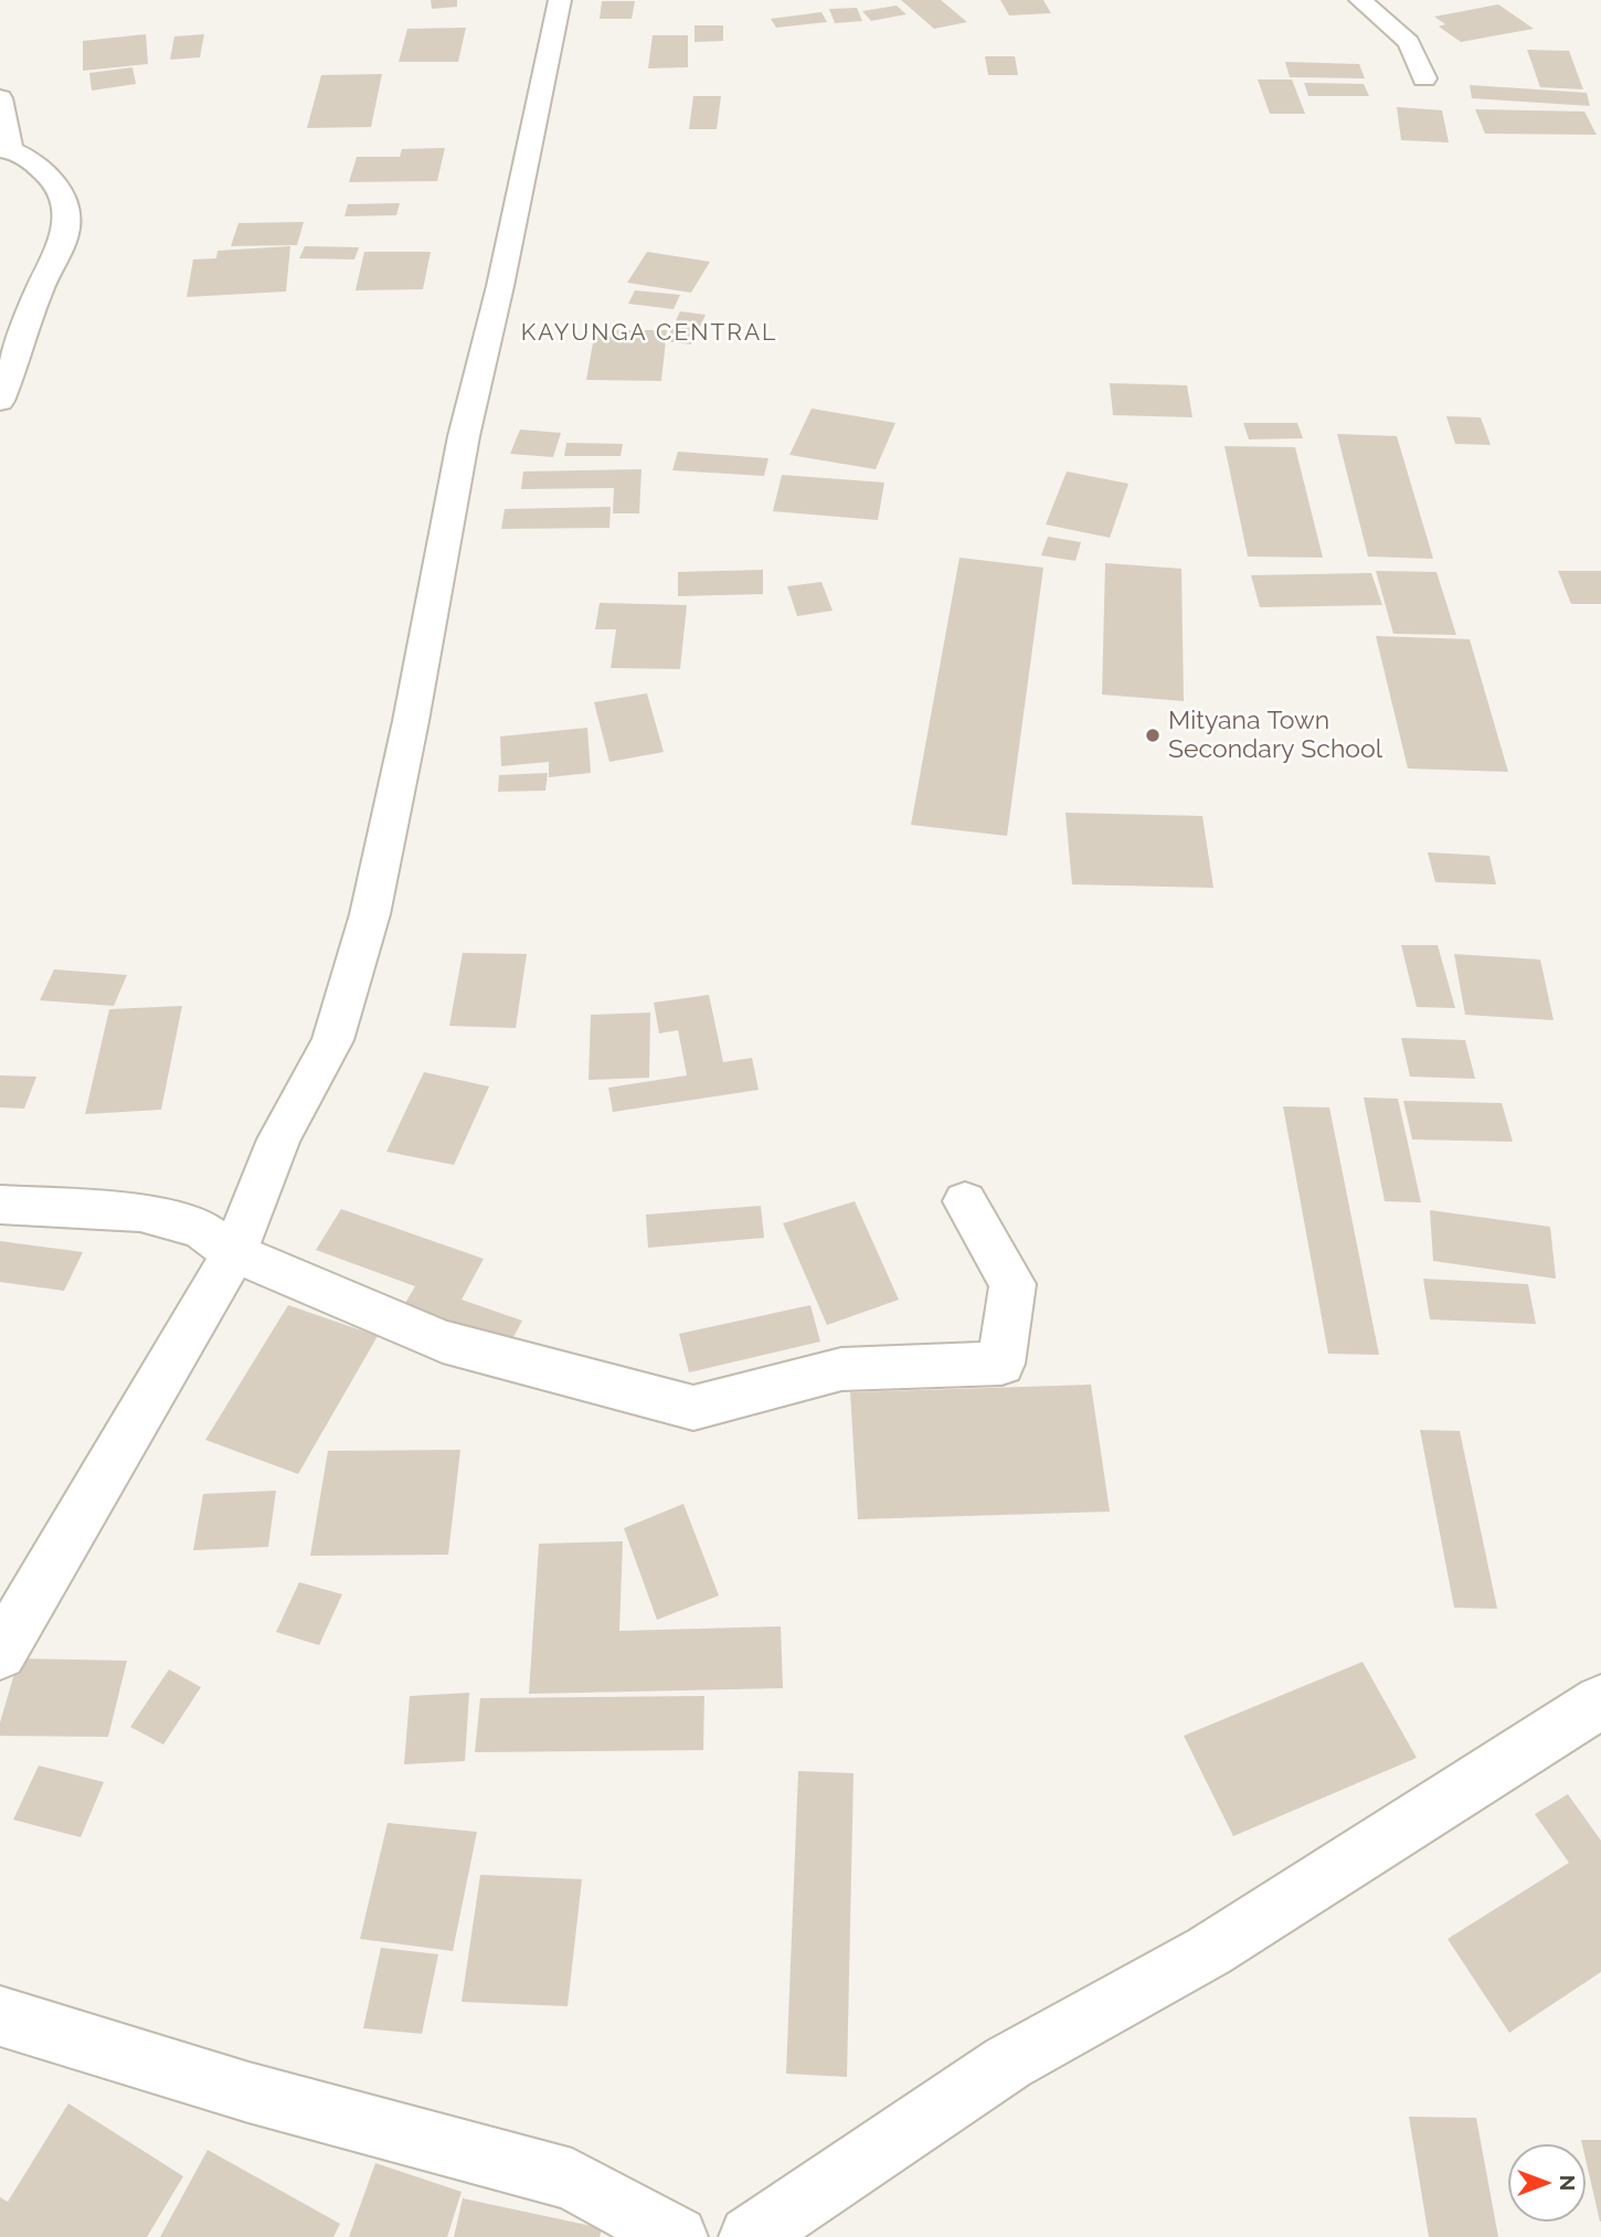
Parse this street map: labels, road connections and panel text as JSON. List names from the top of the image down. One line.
{"districts":["KAYUNGA CENTRAL"],"places":["Mityana Town Secondary School"],"north":"right"}
